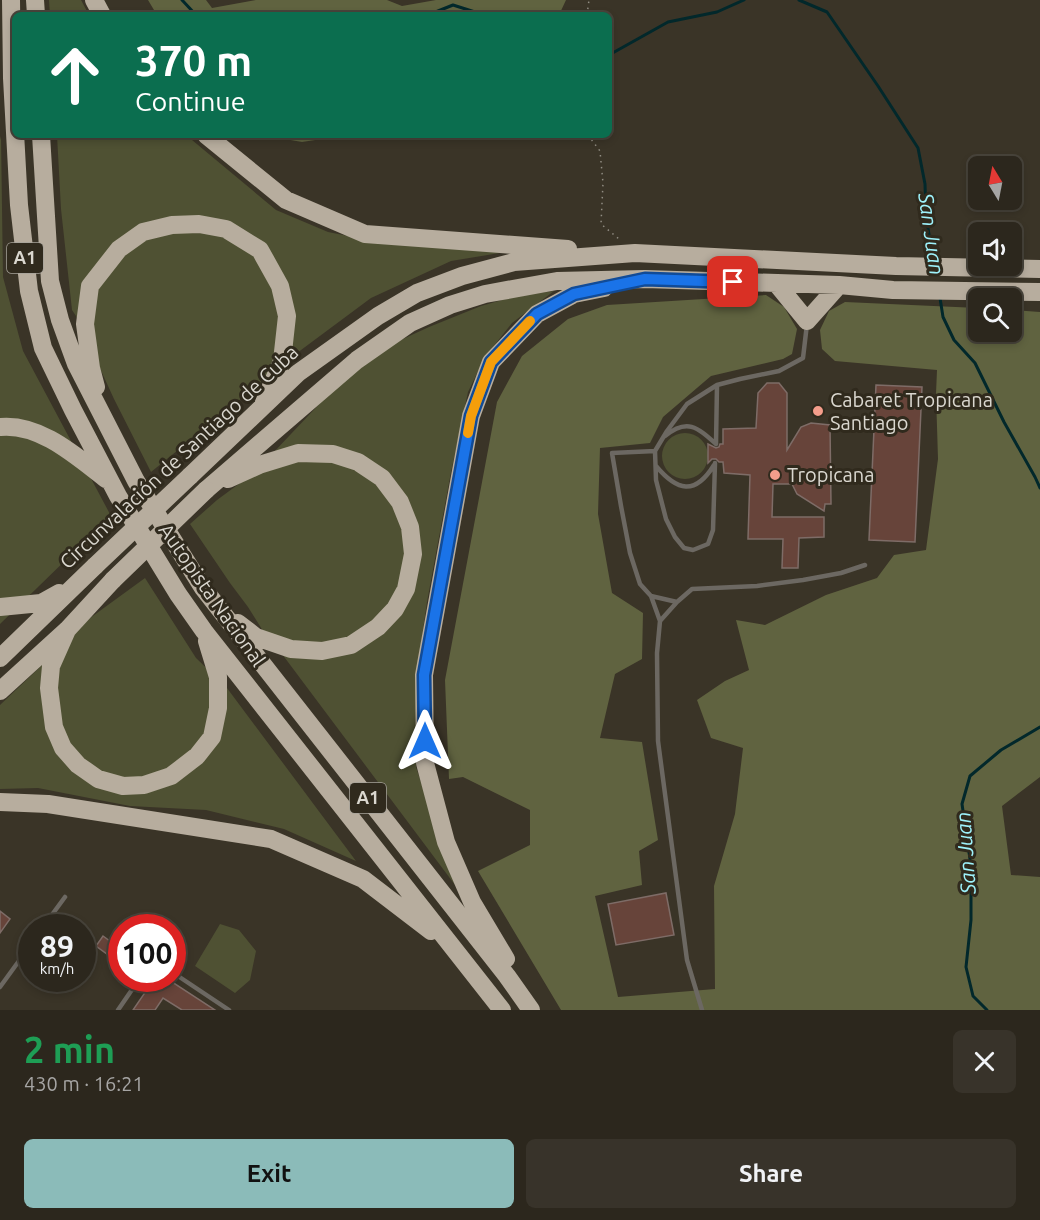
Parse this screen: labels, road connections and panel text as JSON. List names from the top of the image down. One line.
{"streets":{"highway":["A1","Circunvalación de Santiago de Cuba","Autopista Nacional"]},"water":["San Juan"],"places":["Cabaret Tropicana Santiago","Tropicana"],"north":"top","page":{"turn":["370 m","Continue"],"speed":"89 km/h","limit":"100","heading":["2 min","430 m · 16:21"],"buttons":["Exit","Share"]}}
